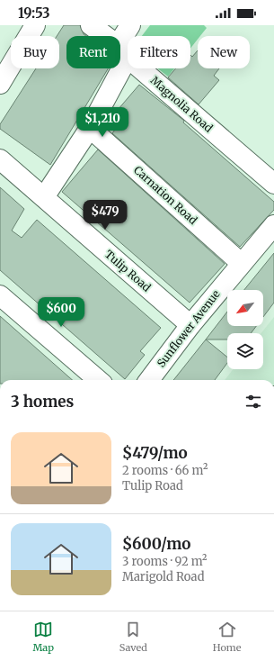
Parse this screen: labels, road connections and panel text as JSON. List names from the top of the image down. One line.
{"streets":{"street":["Magnolia Road","Carnation Road","Tulip Road","Sunflower Avenue"]},"crossings":[["Carnation Road","Sunflower Avenue"],["Tulip Road","Sunflower Avenue"]],"north":"bottom left","page":{"status":"19:53","chip":["Buy","Rent","Filters","New"],"price":["$1,210","$479","$600"],"heading":"3 homes","list":[{"name":"$479/mo","note":"2 rooms · 66 m² · Tulip Road"},{"name":"$600/mo","note":"3 rooms · 92 m² · Marigold Road"}],"tabs":["Map","Saved","Home"]}}
